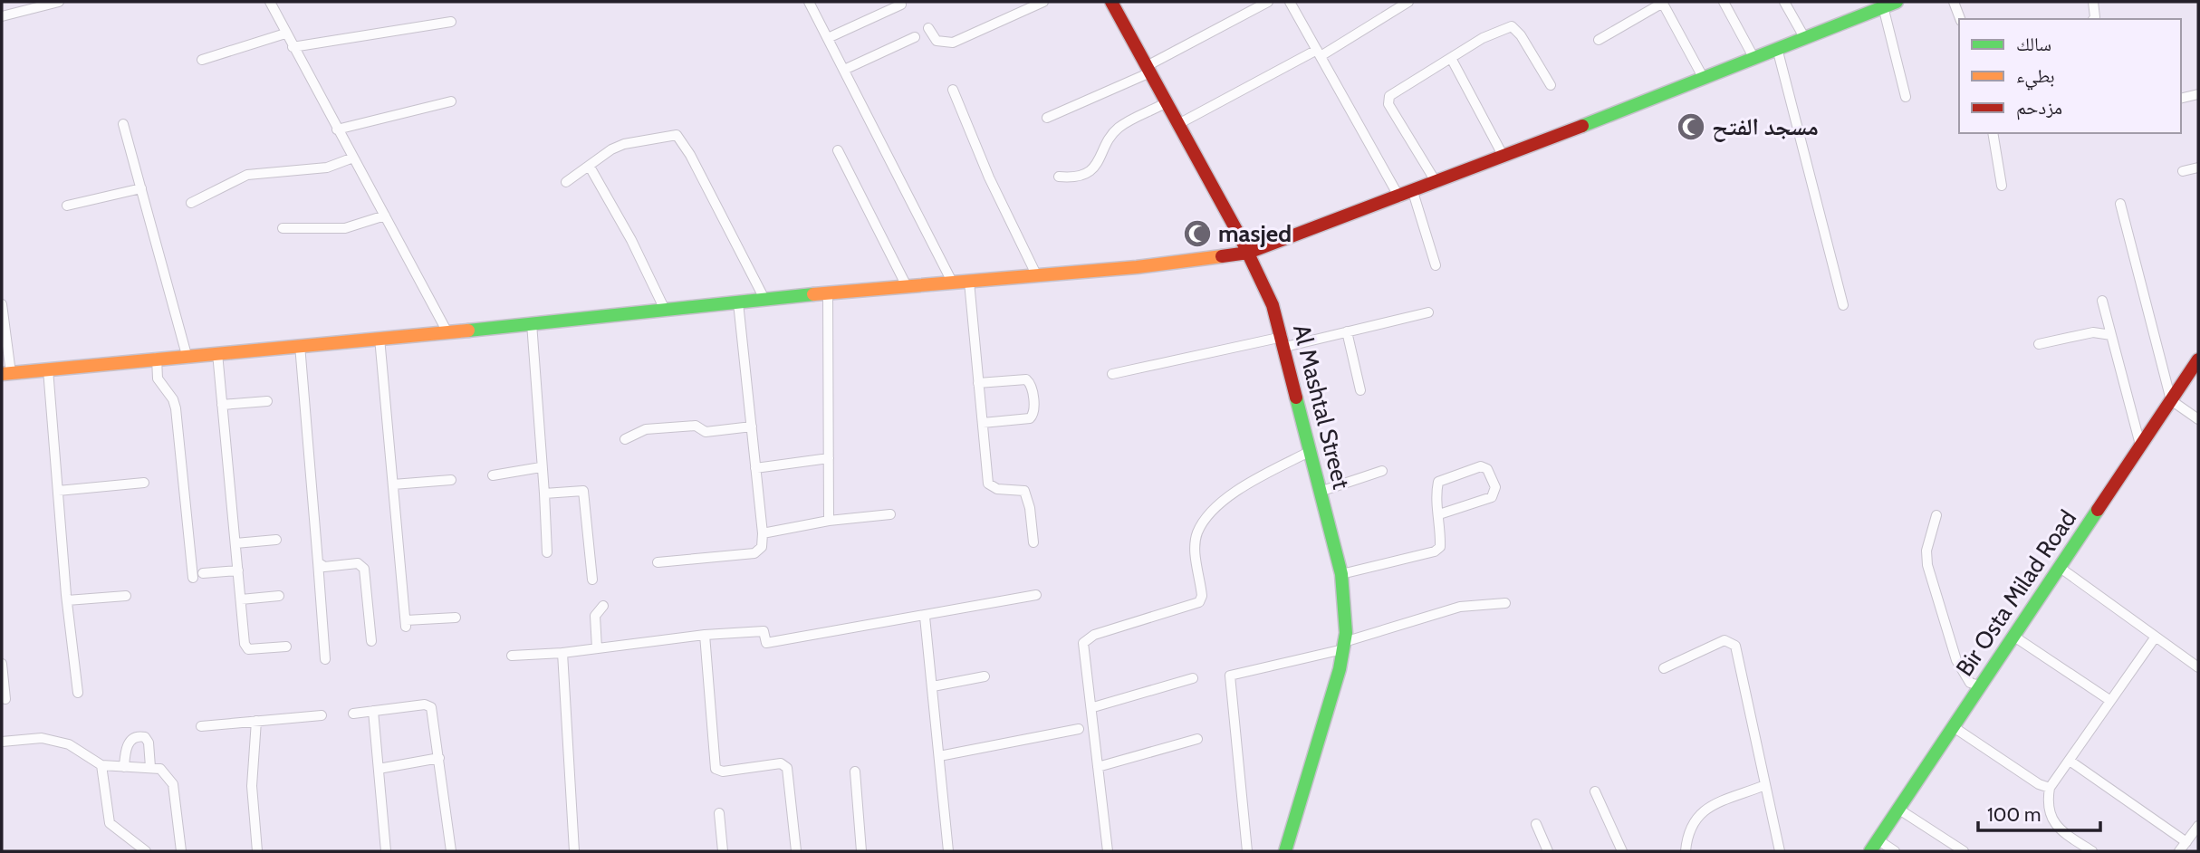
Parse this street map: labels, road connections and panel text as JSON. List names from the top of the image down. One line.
{"streets":{"main road":["Al Mashtal Street","Bir Osta Milad Road"]},"places":{"mosque":["مسجد الفتح","masjed"]},"legend":["سالك","بطيء","مزدحم"],"scale_bar":"100 m"}
